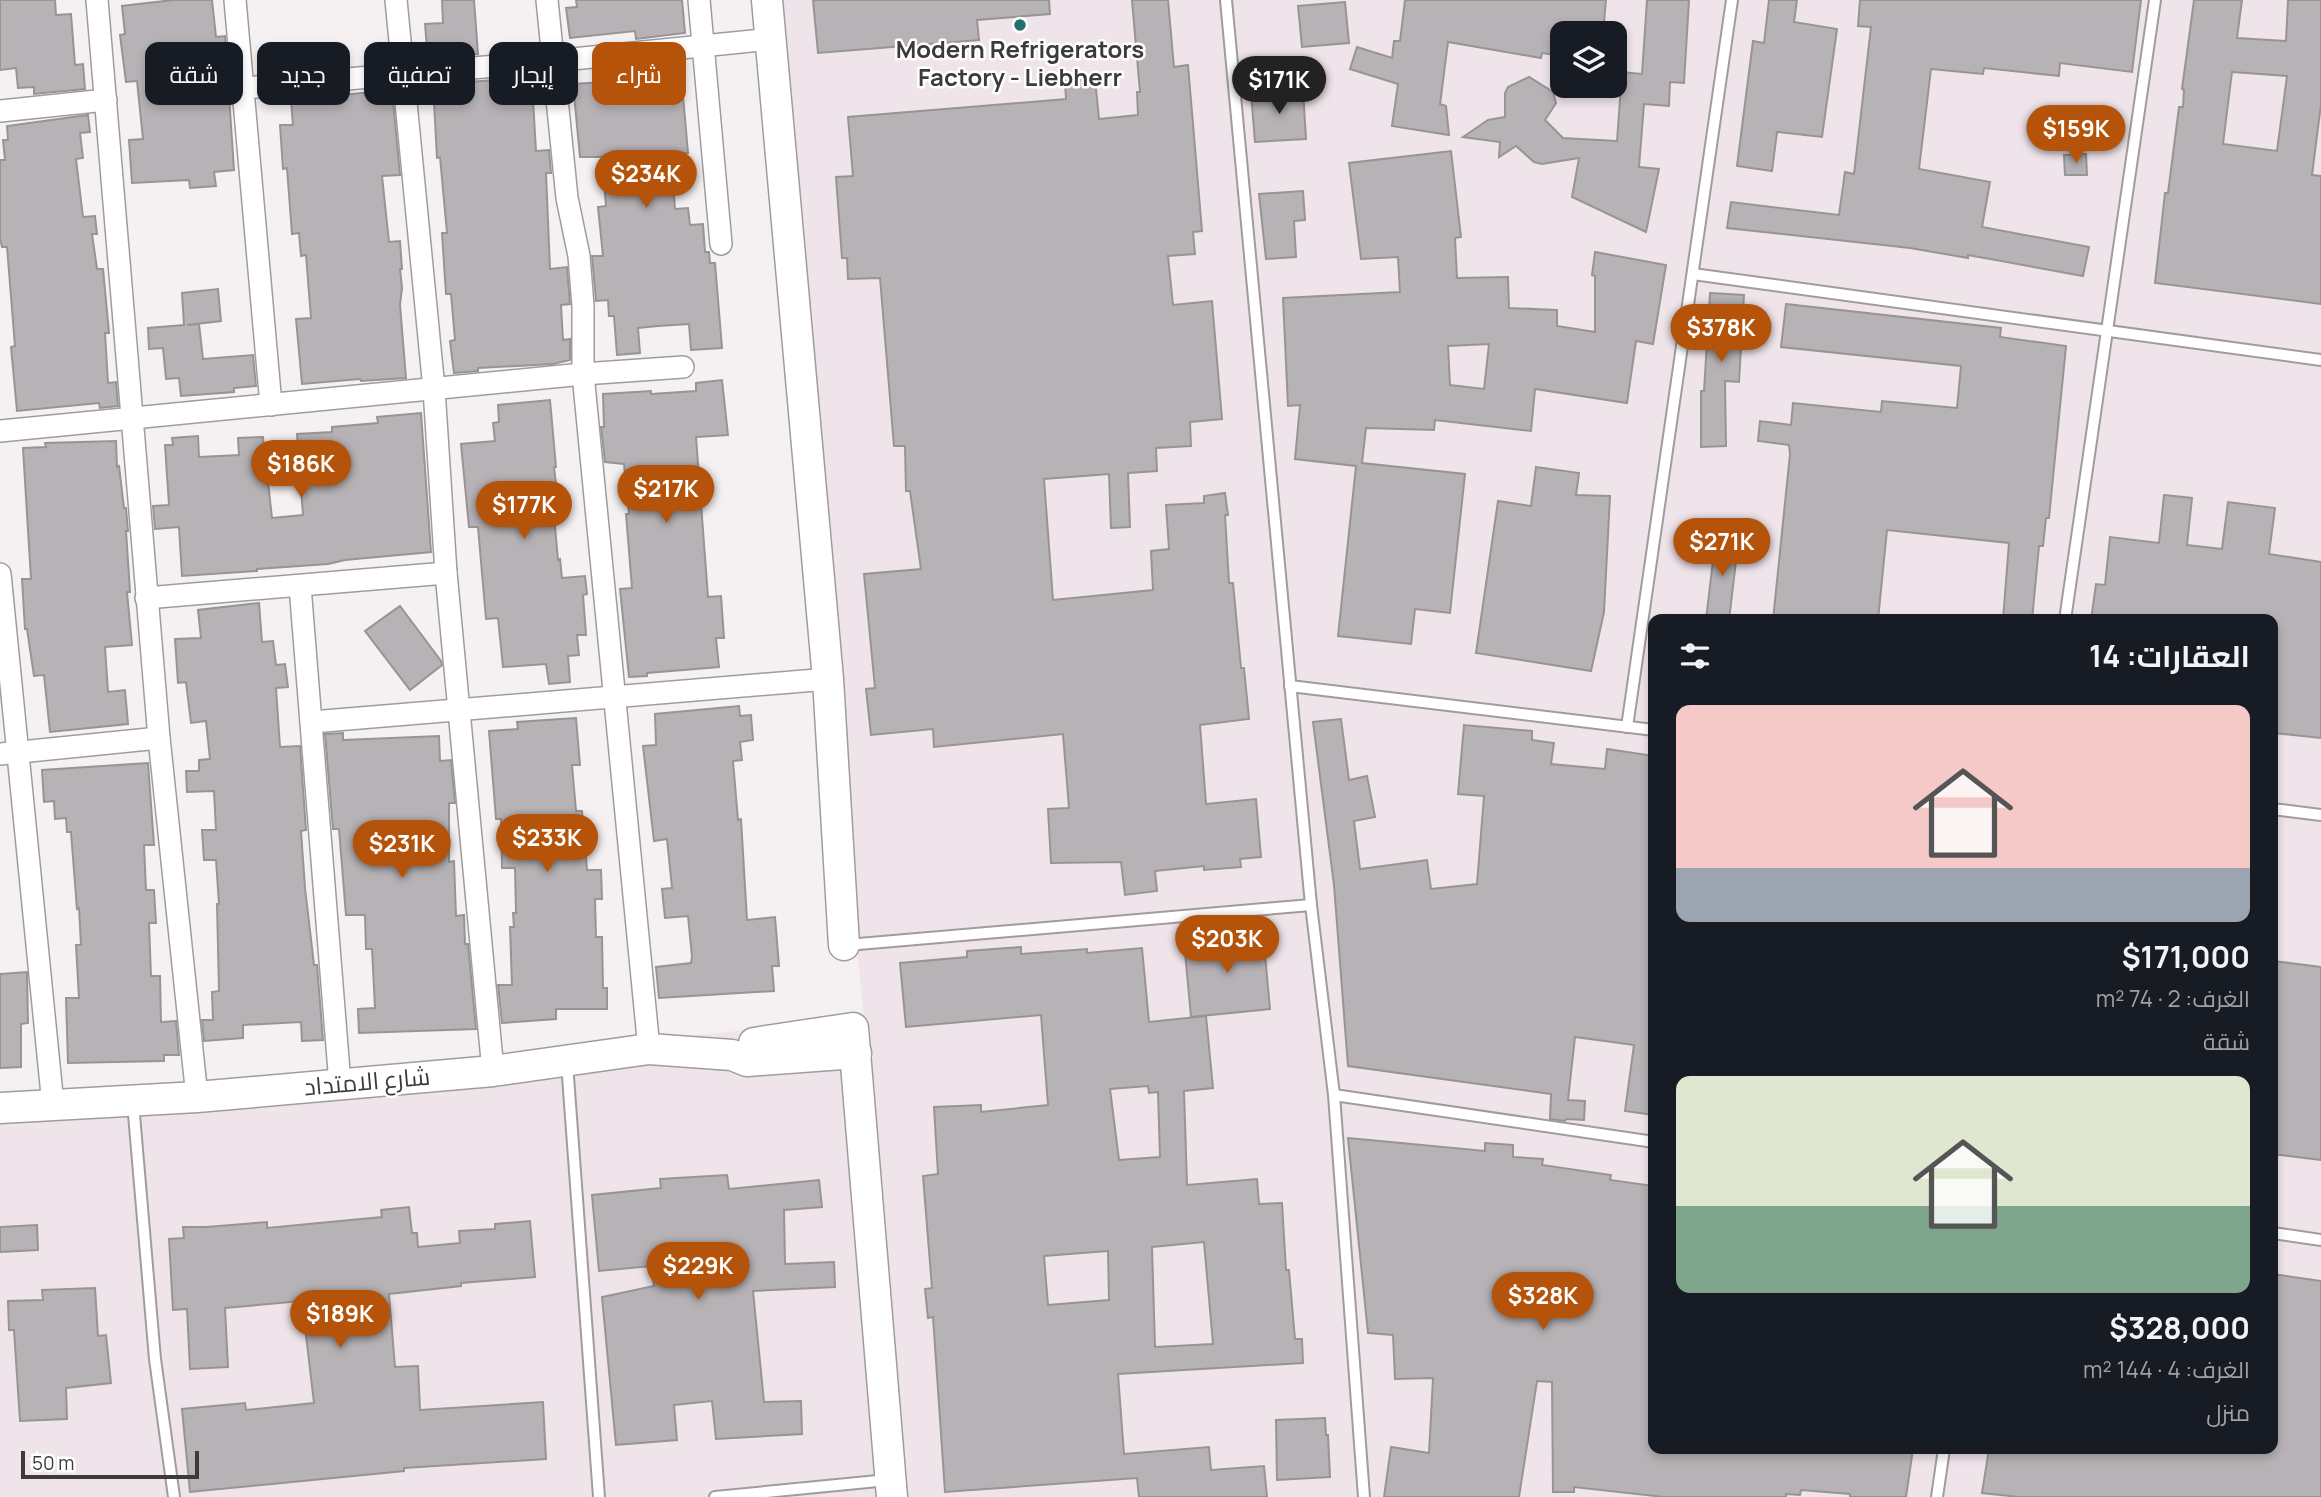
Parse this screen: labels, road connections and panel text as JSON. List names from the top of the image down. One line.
{"streets":{"street":["شارع الامتداد"]},"places":["Modern Refrigerators Factory - Liebherr"],"scale_bar":"50 m","page":{"chip":["شراء","إيجار","تصفية","جديد","شقة"],"price":["$171K","$159K","$234K","$378K","$186K","$217K","$177K","$271K","$233K","$231K","$203K","$229K","$328K","$189K"],"heading":"العقارات: 14","list":[{"name":"$171,000","note":"الغرف: 2 · 74 m² · شقة"},{"name":"$328,000","note":"الغرف: 4 · 144 m² · منزل"}],"scale":"50 m"}}
